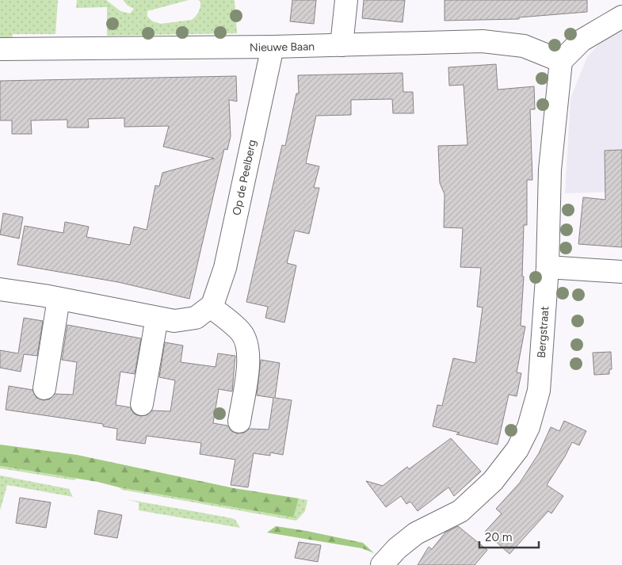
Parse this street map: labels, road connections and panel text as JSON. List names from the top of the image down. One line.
{"streets":{"street":["Nieuwe Baan","Op de Peelberg","Bergstraat"]},"crossings":[["Nieuwe Baan","Op de Peelberg"],["Nieuwe Baan","Bergstraat"]],"scale_bar":"20 m"}
